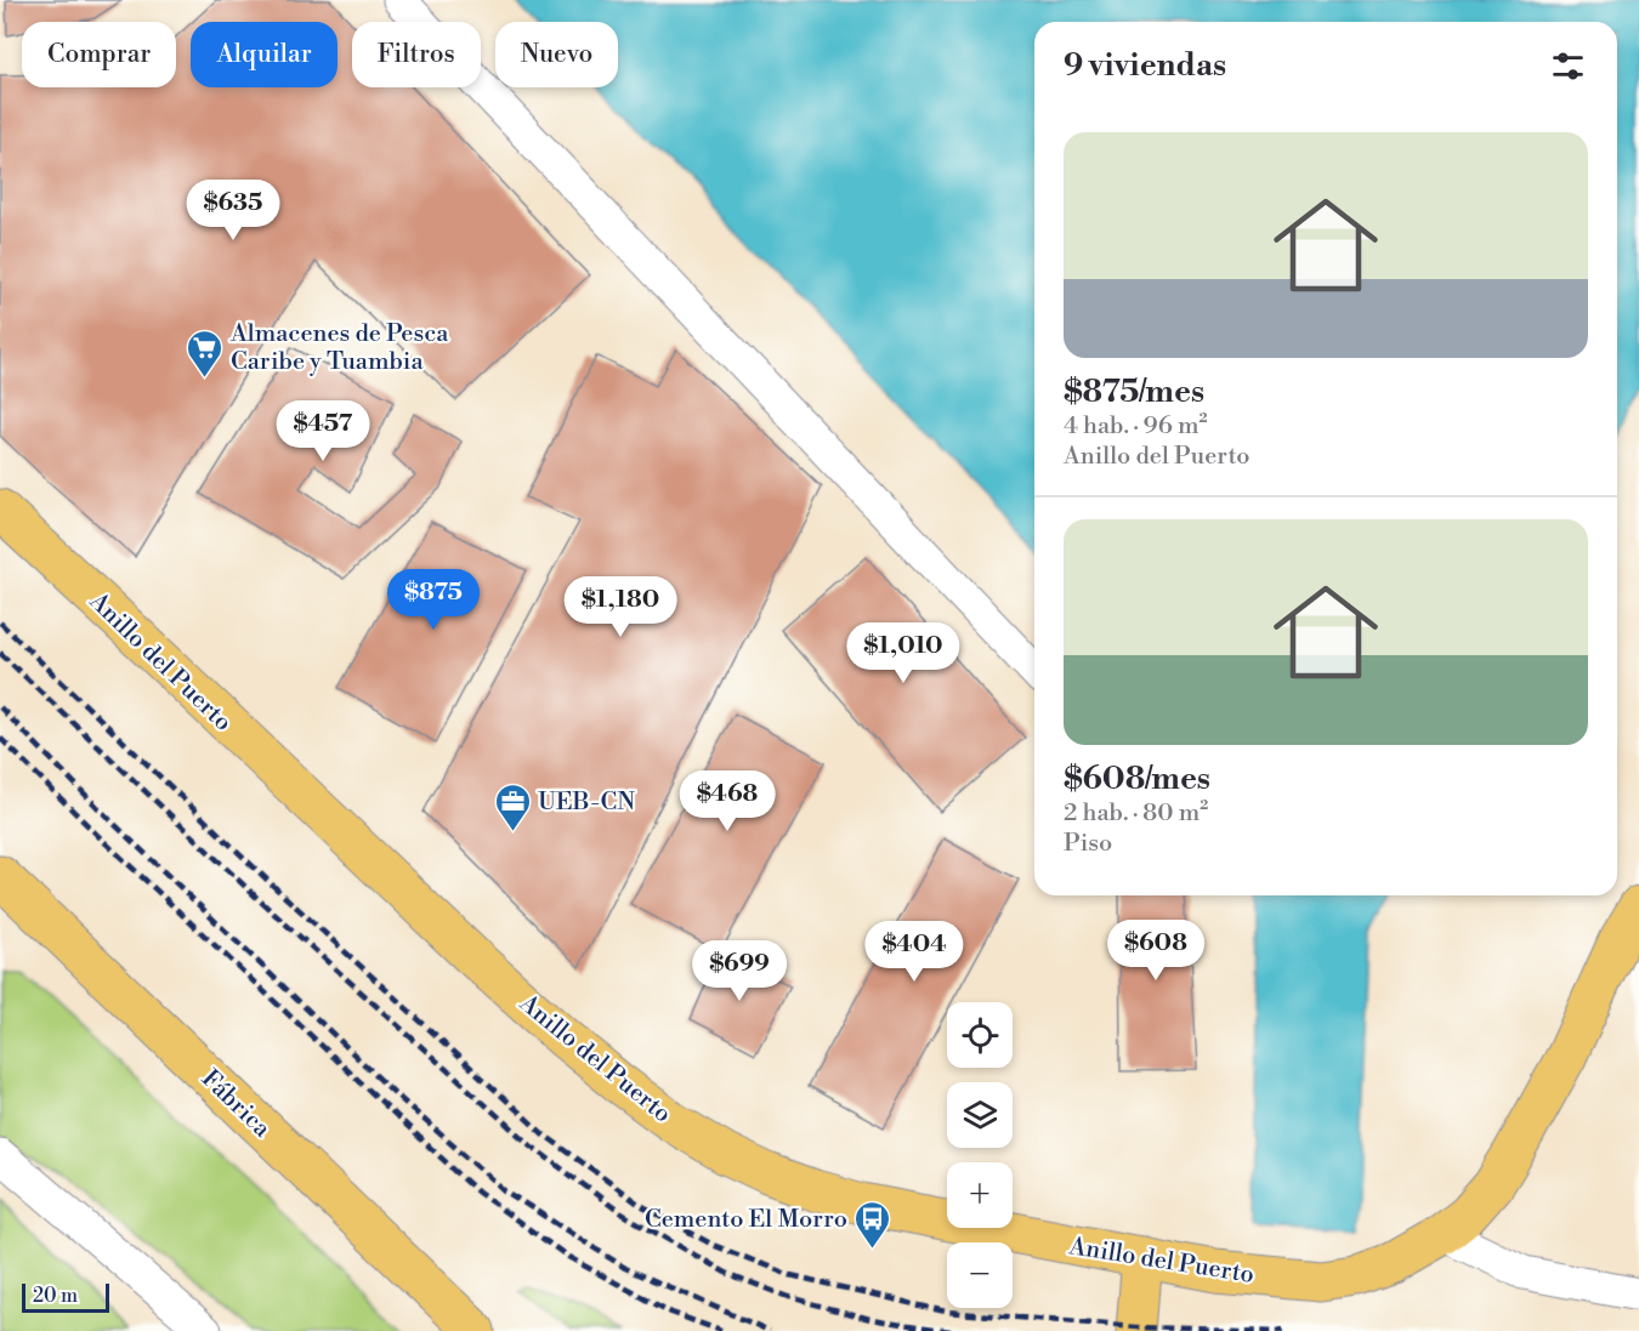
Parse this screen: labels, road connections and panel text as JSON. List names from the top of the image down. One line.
{"streets":{"main road":["Anillo del Puerto","Fábrica"]},"places":{"supermarket":["Almacenes de Pesca Caribe y Tuambia"],"office":["UEB-CN"],"bus stop":["Cemento El Morro"]},"scale_bar":"20 m","page":{"chip":["Comprar","Alquilar","Filtros","Nuevo"],"heading":"9 viviendas","list":[{"name":"$875/mes","note":"4 hab. · 96 m² · Anillo del Puerto"},{"name":"$608/mes","note":"2 hab. · 80 m² · Piso"}],"price":["$635","$457","$875","$1,180","$1,010","$468","$608","$404","$699"],"map_buttons":["+","−"],"scale":"20 m"}}
